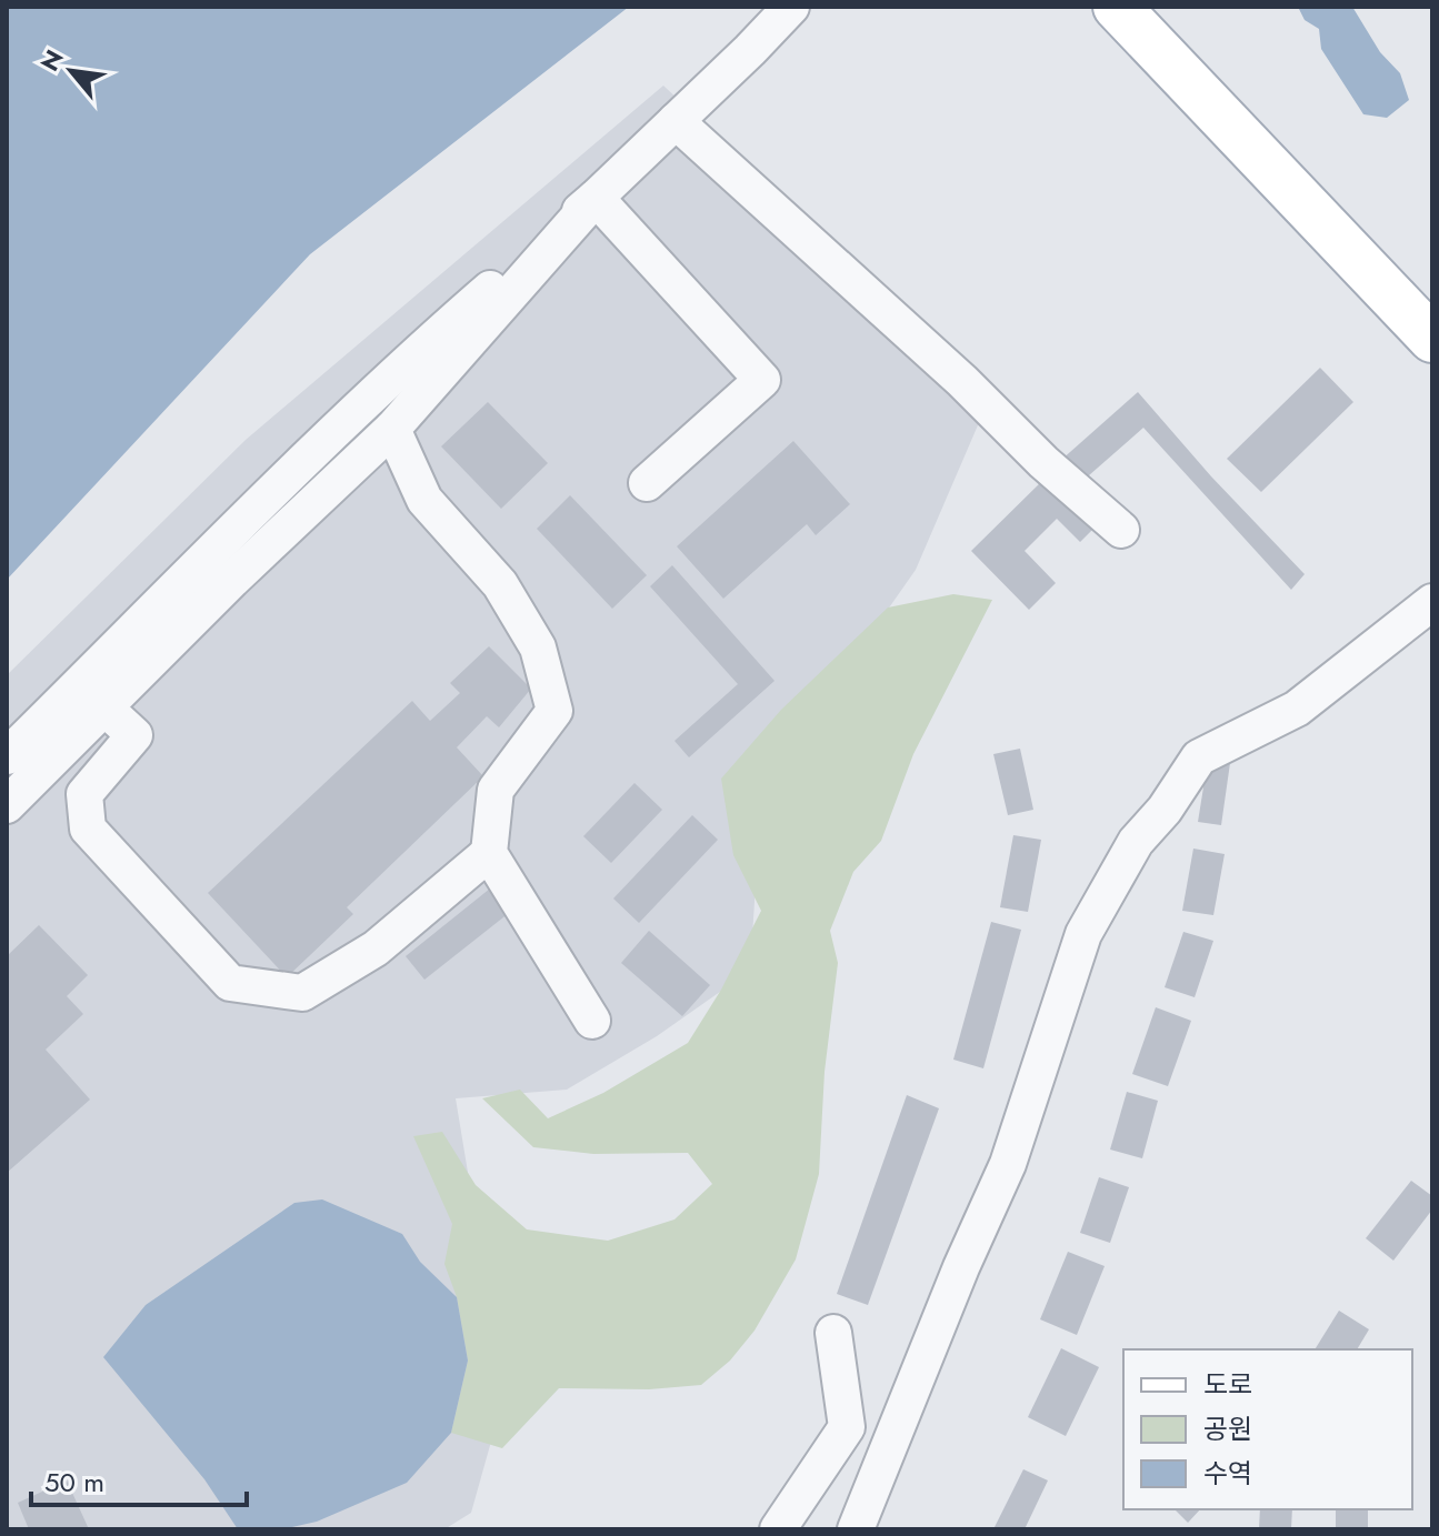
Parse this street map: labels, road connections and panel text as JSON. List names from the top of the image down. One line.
{"legend":["도로","공원","수역"],"scale_bar":"50 m","north":"top left"}
